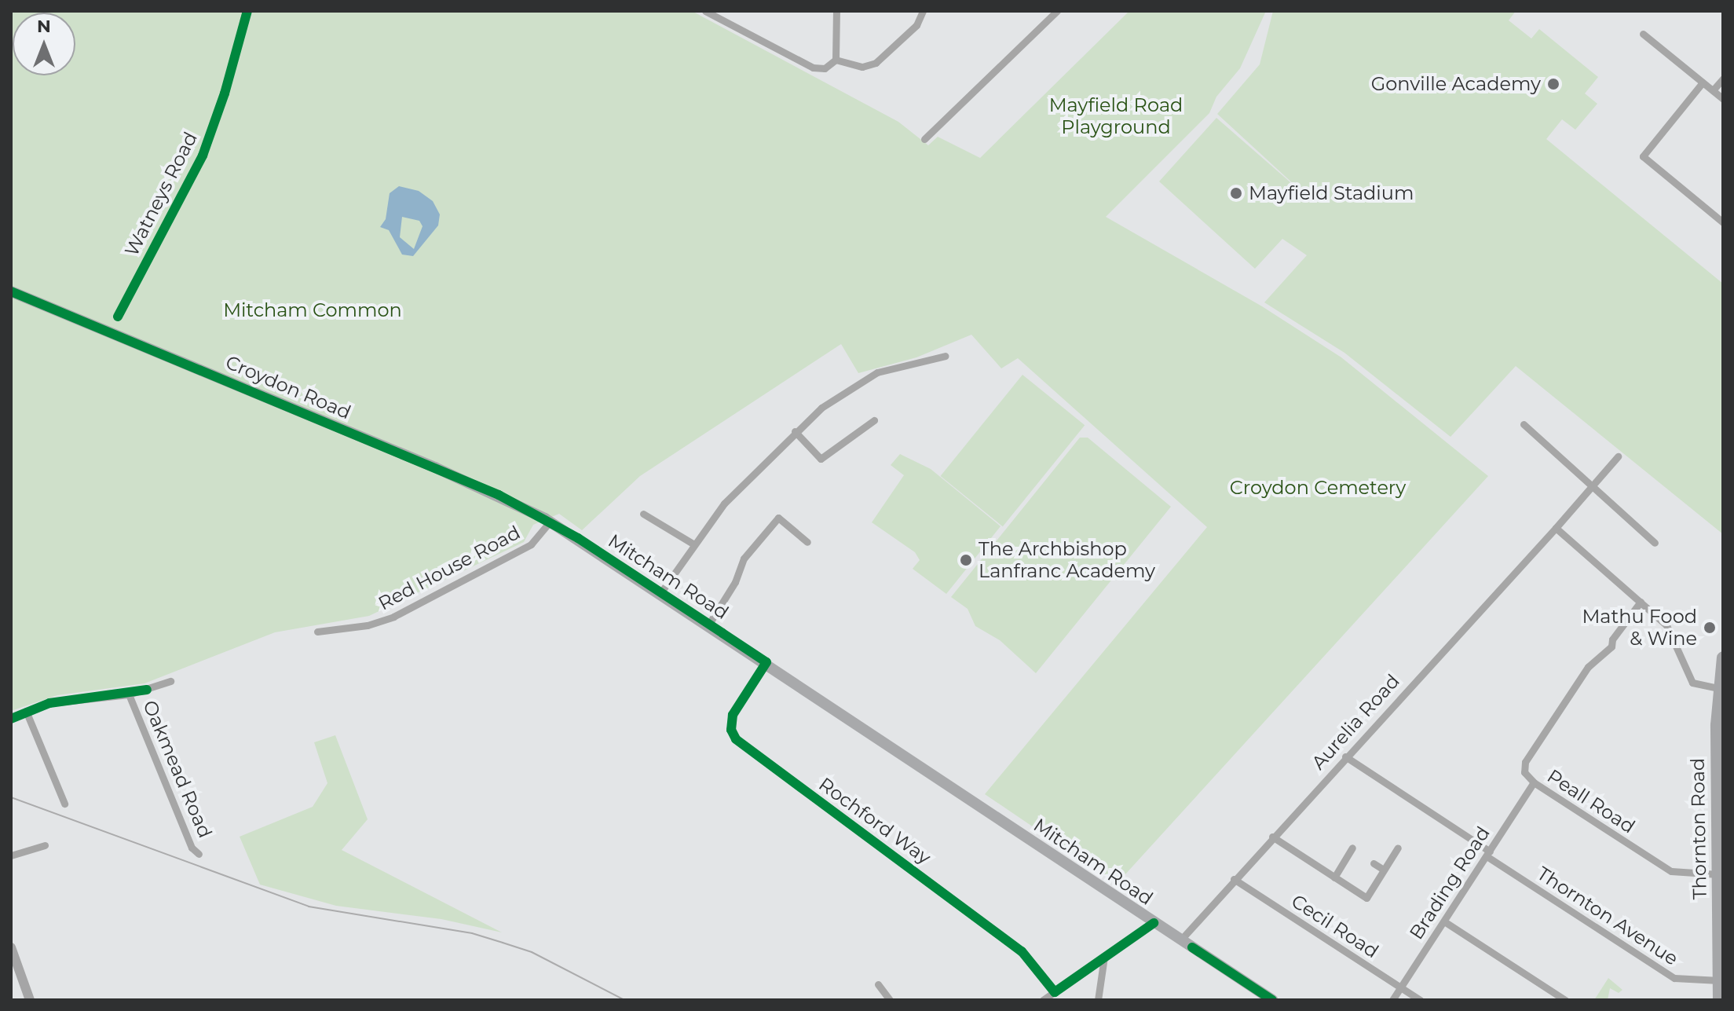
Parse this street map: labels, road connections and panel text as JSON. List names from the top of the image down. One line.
{"streets":{"highway":["Thornton Road"],"main road":["Croydon Road","Mitcham Road"],"street":["Red House Road","Aurelia Road","Oakmead Road","Peall Road","Rochford Way","Brading Road","Thornton Avenue","Cecil Road"],"cycle path":["Watneys Road"]},"crossings":[["Croydon Road","Red House Road"],["Croydon Road","Mitcham Road"],["Red House Road","Mitcham Road"],["Mitcham Road","Aurelia Road"],["Mitcham Road","Rochford Way"],["Aurelia Road","Thornton Avenue"],["Aurelia Road","Cecil Road"],["Peall Road","Thornton Road"],["Peall Road","Brading Road"],["Thornton Road","Thornton Avenue"],["Brading Road","Thornton Avenue"],["Brading Road","Cecil Road"]],"parks":["Mayfield Road Playground","Mitcham Common","Croydon Cemetery"],"places":["Gonville Academy","Mayfield Stadium","The Archbishop Lanfranc Academy","Mathu Food & Wine"],"north":"top"}
